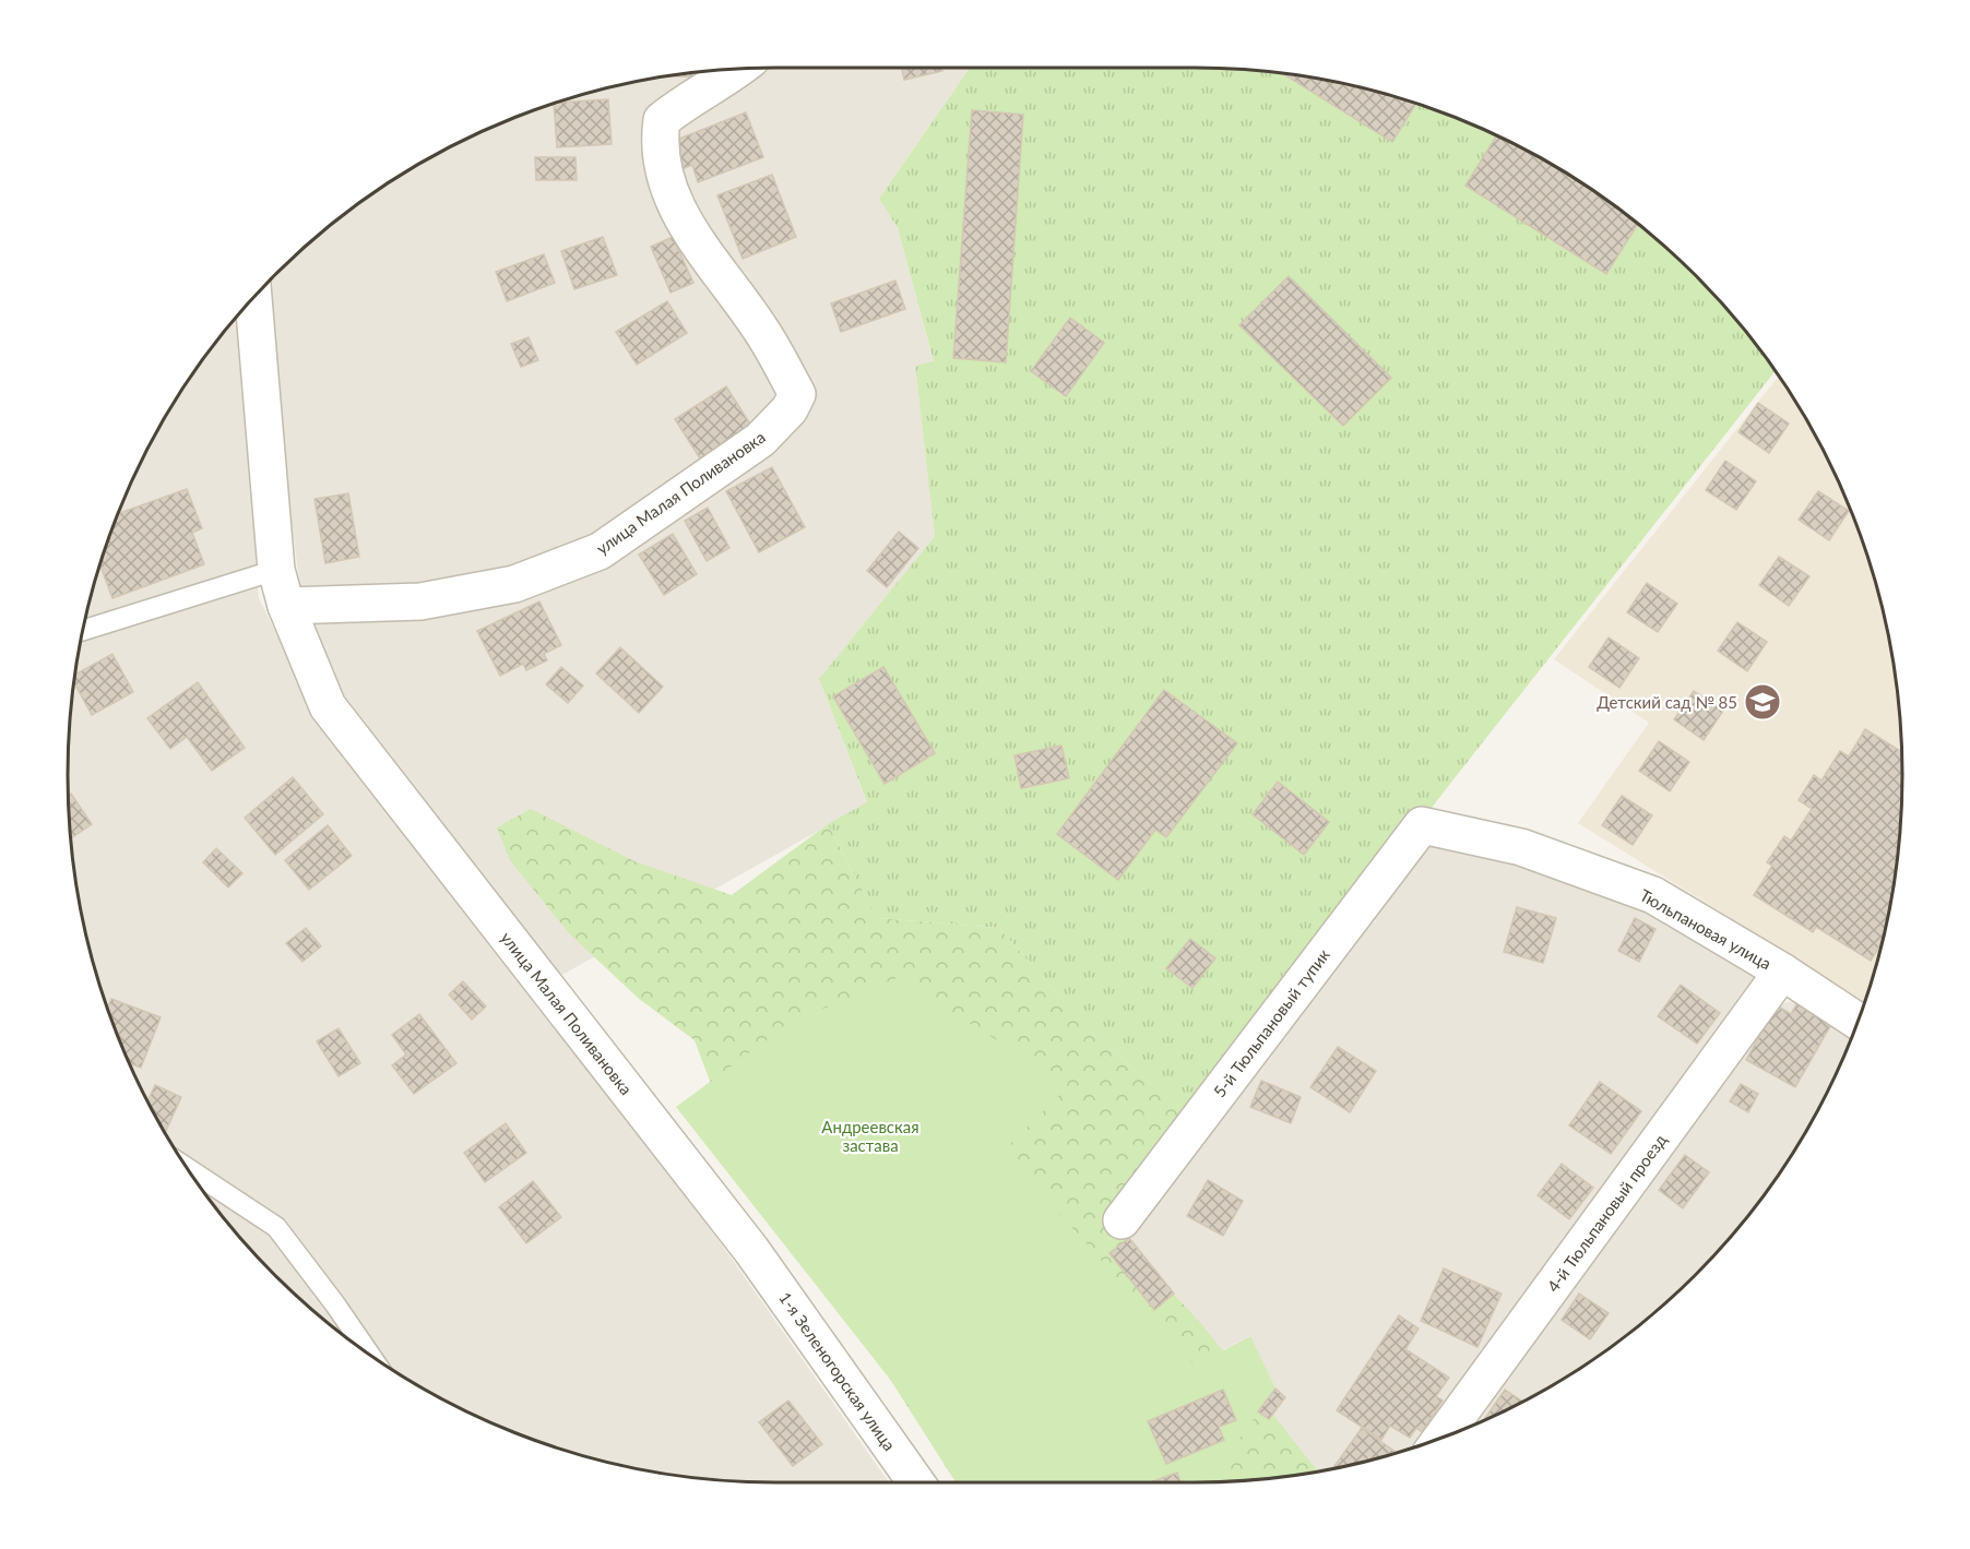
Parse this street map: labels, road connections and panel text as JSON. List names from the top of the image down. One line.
{"streets":{"street":["улица Малая Поливановка","Тюльпановая улица","5-й Тюльпановый тупик","4-й Тюльпановый проезд","1-я Зеленогорская улица"]},"crossings":[["улица Малая Поливановка","1-я Зеленогорская улица"],["Тюльпановая улица","5-й Тюльпановый тупик"],["Тюльпановая улица","4-й Тюльпановый проезд"]],"parks":["Андреевская застава"],"places":{"school or university":["Детский сад № 85"]}}
